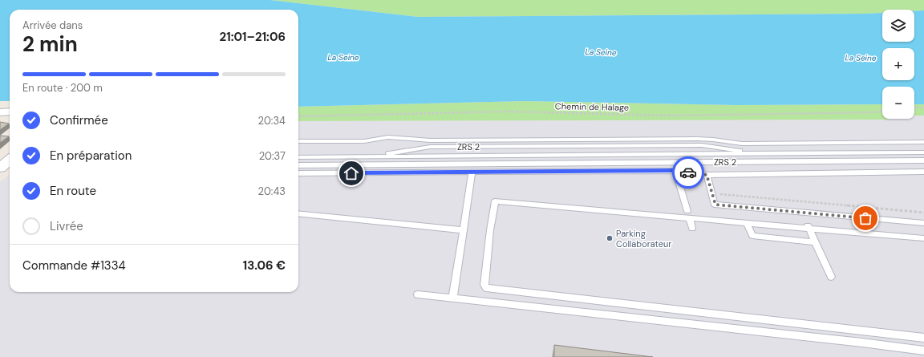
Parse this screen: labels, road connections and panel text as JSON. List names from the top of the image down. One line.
{"streets":{"lane":["ZRS 2"],"path":["Chemin de Halage"]},"water":["La Seine"],"places":["Parking Collaborateur"],"page":{"map_buttons":["+","−"],"heading":["2 min","Arrivée dans","21:01–21:06"],"panel":["Commande #1334","13.06 €"],"bar":"En route · 200 m","list":[["Confirmée","20:34"],["En préparation","20:37"],["En route","20:43"],"Livrée"]}}
